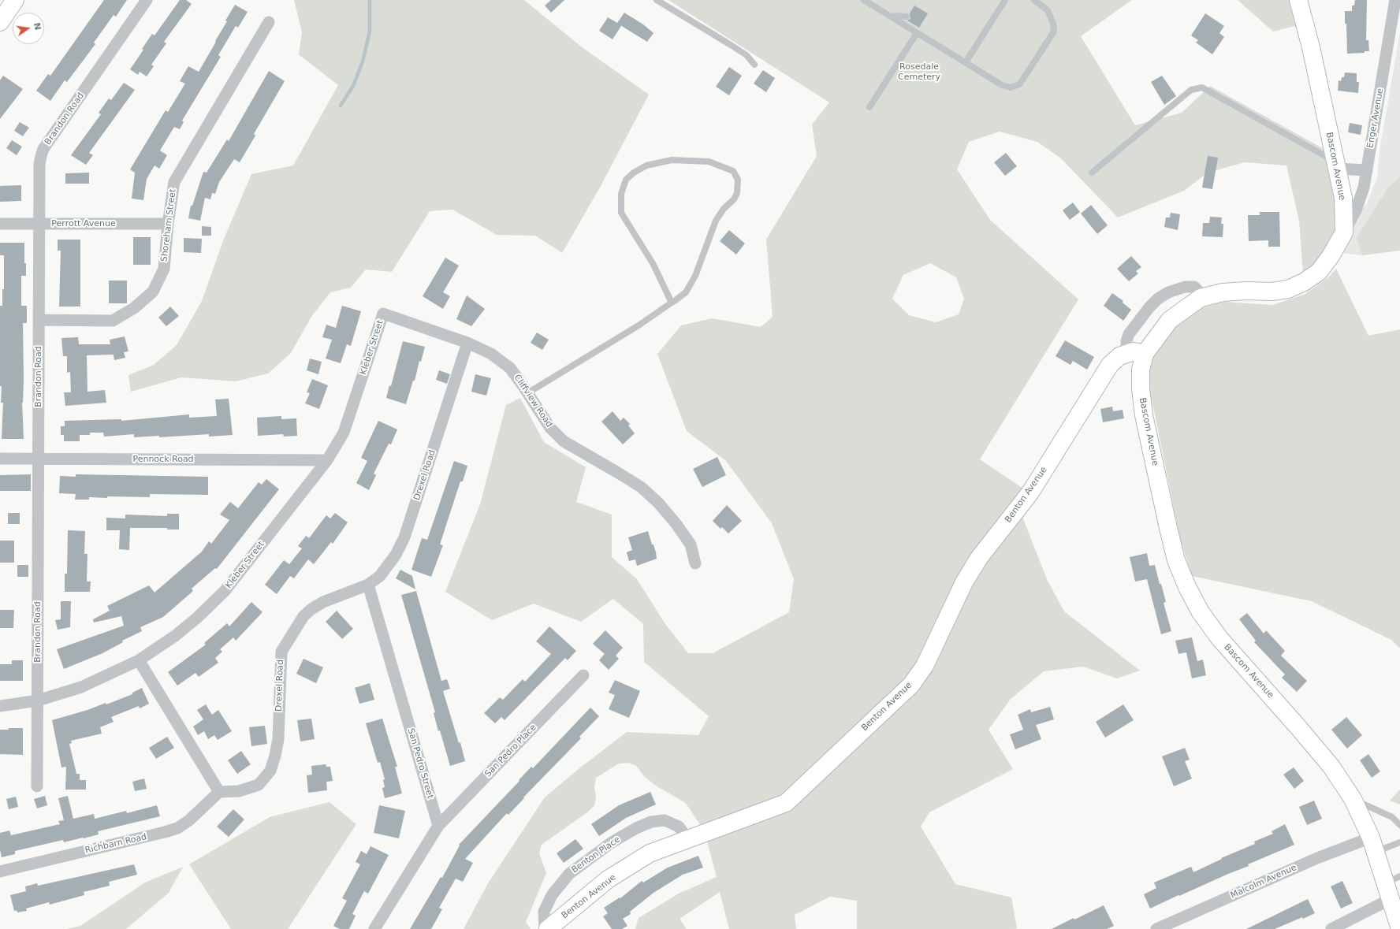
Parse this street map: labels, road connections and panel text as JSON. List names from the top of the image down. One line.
{"streets":{"main road":["Bascom Avenue","Benton Avenue"],"street":["Enger Avenue","Brandon Road","Perrott Avenue","Shoreham Street","Kleber Street","Cliffview Road","Pennock Road","Drexel Road","San Pedro Place","San Pedro Street","Richbarn Road","Benton Place","Malcolm Avenue"]},"crossings":[["Enger Avenue","Bascom Avenue"],["Brandon Road","Perrott Avenue"],["Brandon Road","Shoreham Street"],["Brandon Road","Kleber Street"],["Brandon Road","Pennock Road"],["Bascom Avenue","Malcolm Avenue"],["Perrott Avenue","Shoreham Street"],["Kleber Street","Cliffview Road"],["Kleber Street","Pennock Road"],["Cliffview Road","Drexel Road"],["Drexel Road","San Pedro Street"],["Drexel Road","Richbarn Road"],["Benton Avenue","Benton Place"],["San Pedro Place","San Pedro Street"]],"parks":["Rosedale Cemetery"],"north":"right"}
